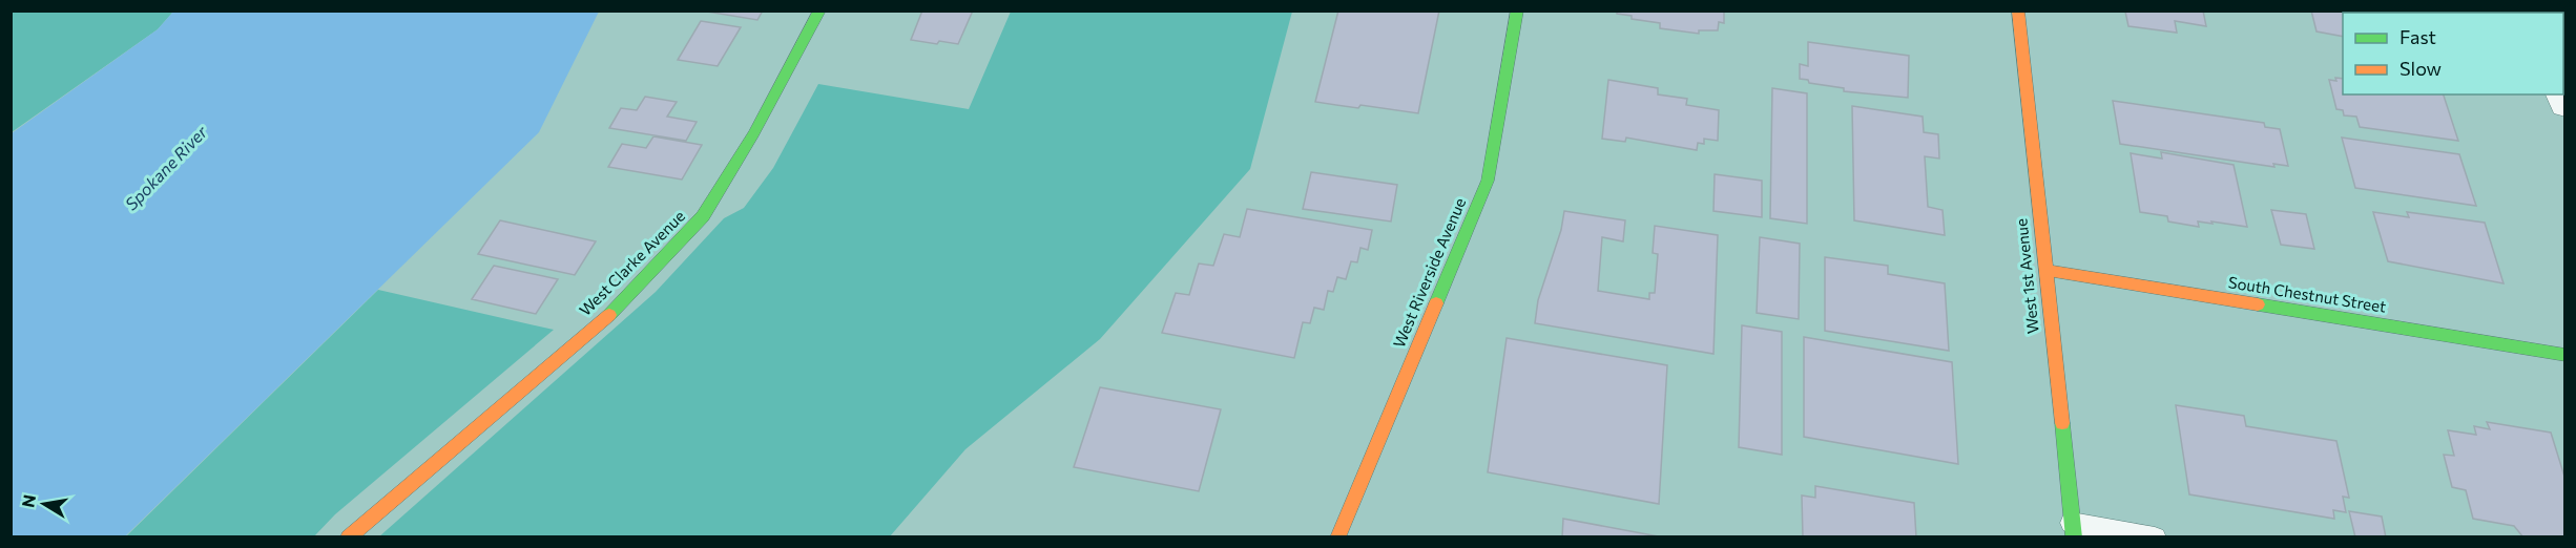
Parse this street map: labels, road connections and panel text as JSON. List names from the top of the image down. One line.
{"streets":{"street":["West Clarke Avenue","West Riverside Avenue","West 1st Avenue","South Chestnut Street"]},"crossings":[["West 1st Avenue","South Chestnut Street"]],"water":["Spokane River"],"legend":["Fast","Slow"],"north":"left"}
